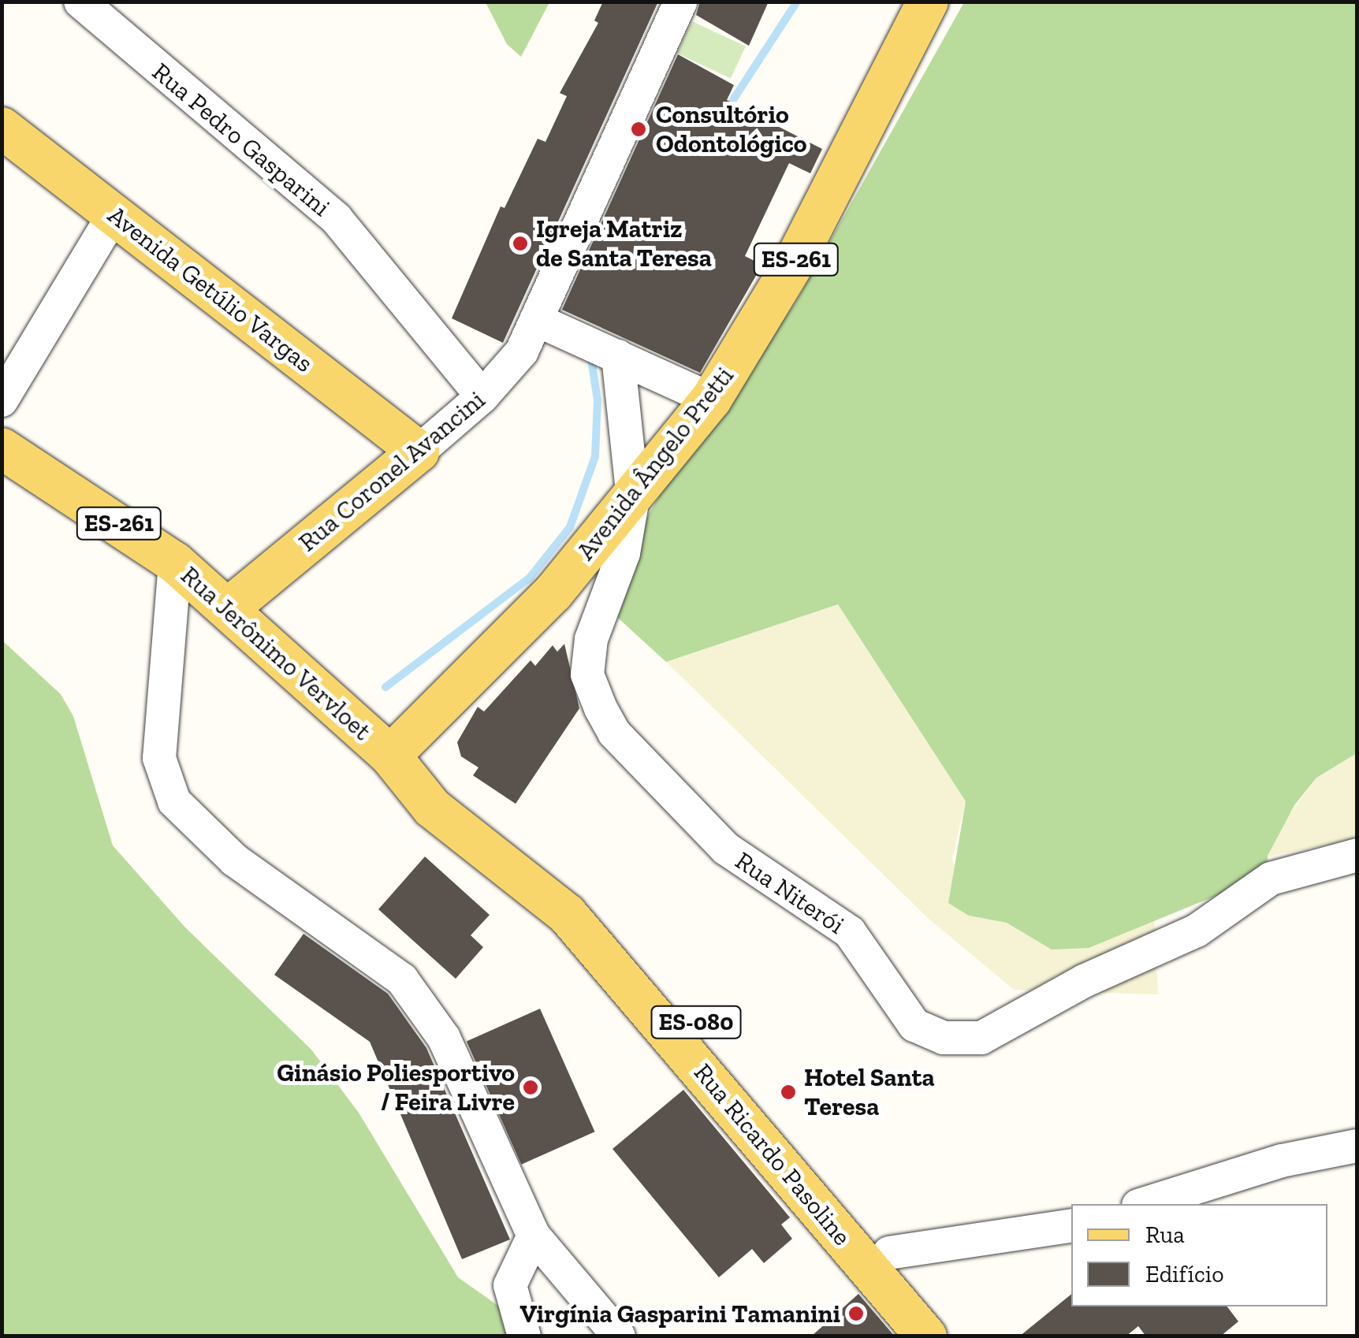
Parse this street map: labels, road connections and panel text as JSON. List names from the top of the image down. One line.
{"streets":{"main road":["ES-261","Avenida Getúlio Vargas","Avenida Ângelo Pretti","Rua Coronel Avancini","Rua Jerônimo Vervloet","ES-080","Rua Ricardo Pasoline"],"street":["Rua Pedro Gasparini","Rua Niterói"]},"crossings":[["Rua Pedro Gasparini","Rua Coronel Avancini"],["Avenida Getúlio Vargas","Rua Coronel Avancini"],["Avenida Ângelo Pretti","Rua Jerônimo Vervloet"],["Avenida Ângelo Pretti","Rua Niterói"],["Avenida Ângelo Pretti","Rua Ricardo Pasoline"],["Rua Coronel Avancini","Rua Jerônimo Vervloet"],["Rua Jerônimo Vervloet","Rua Ricardo Pasoline"]],"places":["Consultório Odontológico","Igreja Matriz de Santa Teresa","Ginásio Poliesportivo / Feira Livre","Hotel Santa Teresa","Virgínia Gasparini Tamanini"],"legend":["Rua","Edifício"]}
